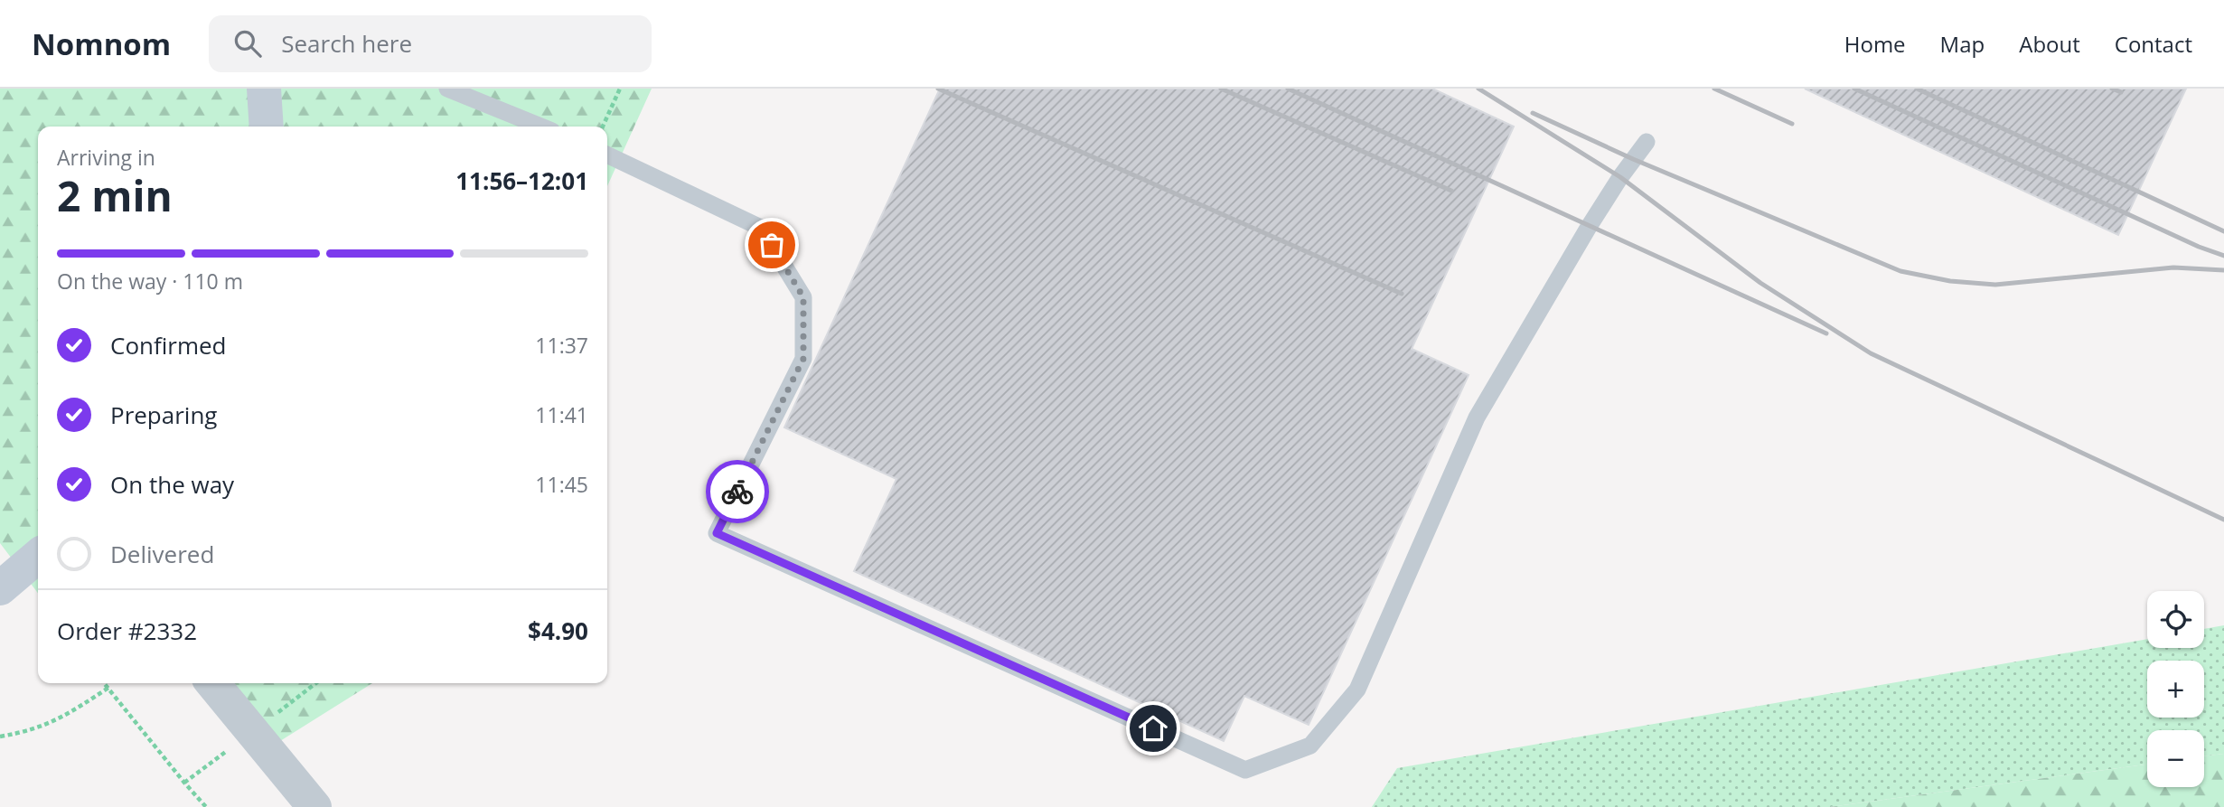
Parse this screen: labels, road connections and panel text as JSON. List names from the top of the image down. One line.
{"page":{"header":"Nomnom","search":"Search here","nav":["Home","Map","About","Contact"],"heading":["2 min","Arriving in","11:56–12:01"],"panel":["Order #2332","$4.90"],"bar":"On the way · 110 m","list":[["Confirmed","11:37"],["Preparing","11:41"],["On the way","11:45"],"Delivered"],"map_buttons":["+","−"]}}
